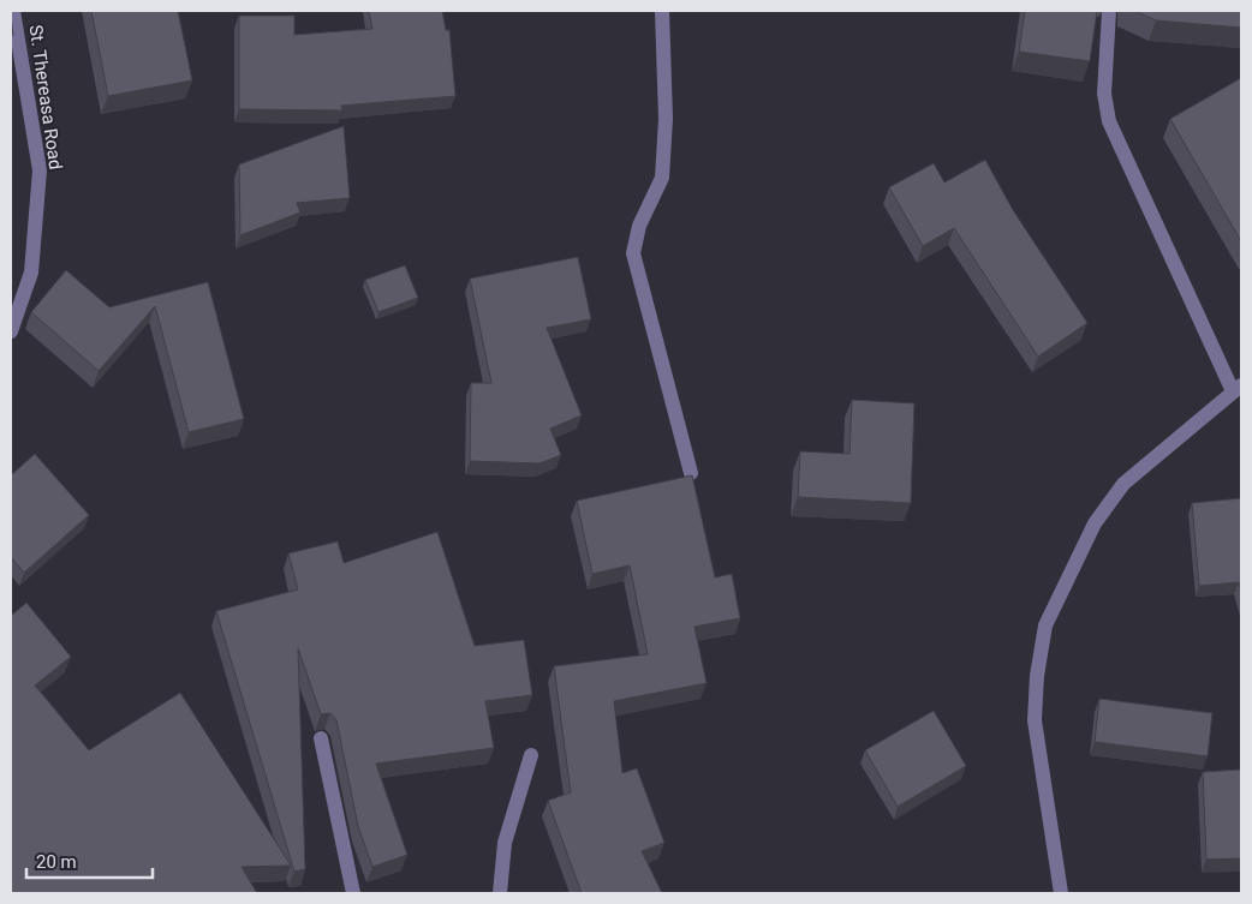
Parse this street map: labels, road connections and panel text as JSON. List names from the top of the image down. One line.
{"streets":{"street":["St. Thereasa Road"]},"scale_bar":"20 m"}
